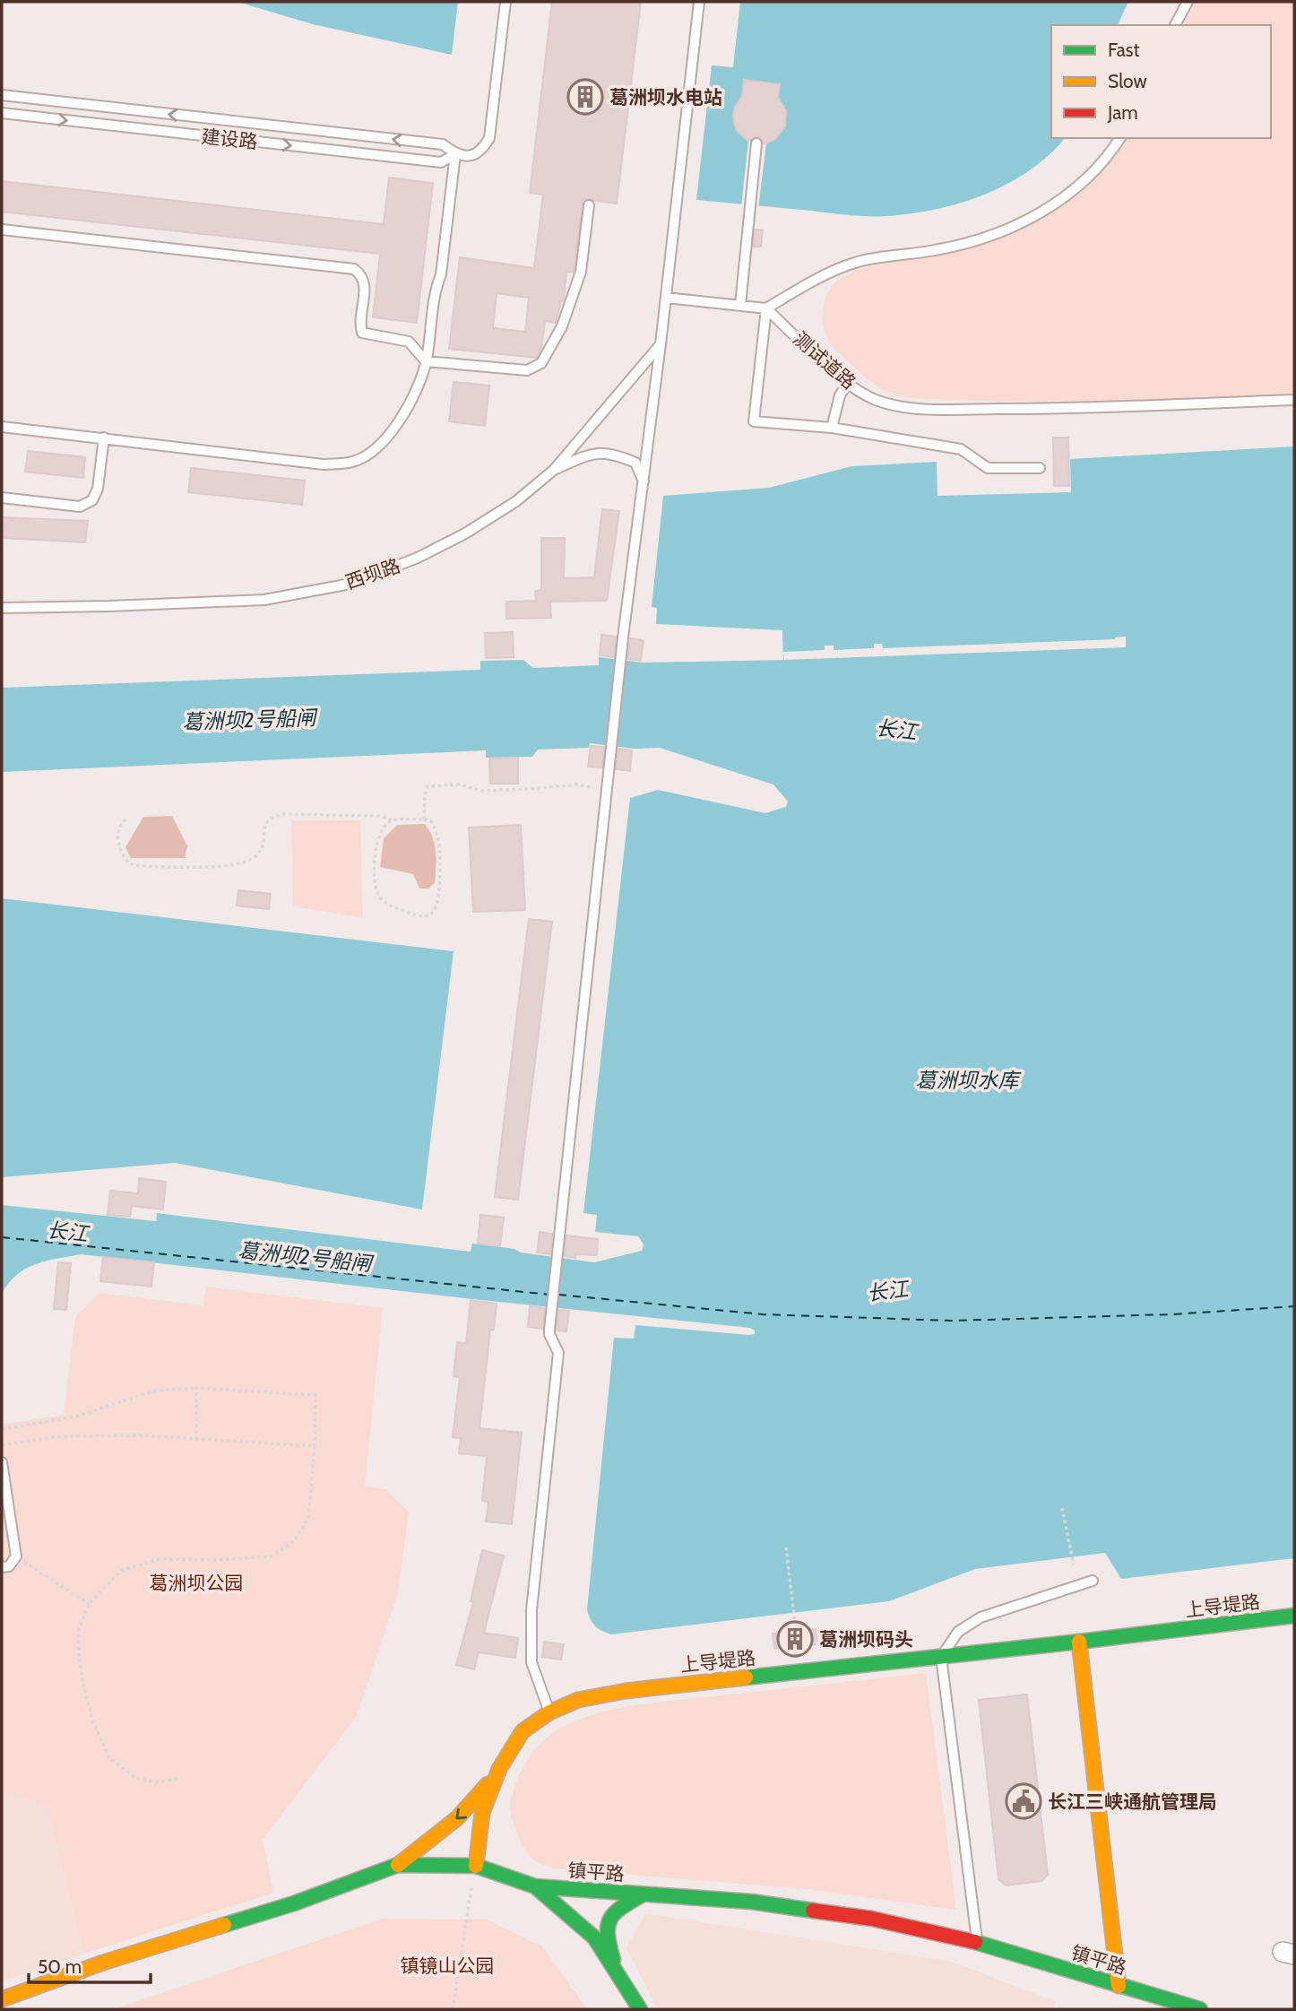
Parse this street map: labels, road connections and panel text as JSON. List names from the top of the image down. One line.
{"streets":{"street":["上导堤路","镇平路"],"lane":["建设路","测试道路","西坝路"]},"crossings":[["上导堤路","镇平路"]],"water":["葛洲坝2号船闸","长江","葛洲坝水库"],"parks":["葛洲坝公园","镇镜山公园"],"places":{"building":["葛洲坝水电站","葛洲坝码头"],"public building":["长江三峡通航管理局"]},"legend":["Fast","Slow","Jam"],"scale_bar":"50 m"}
